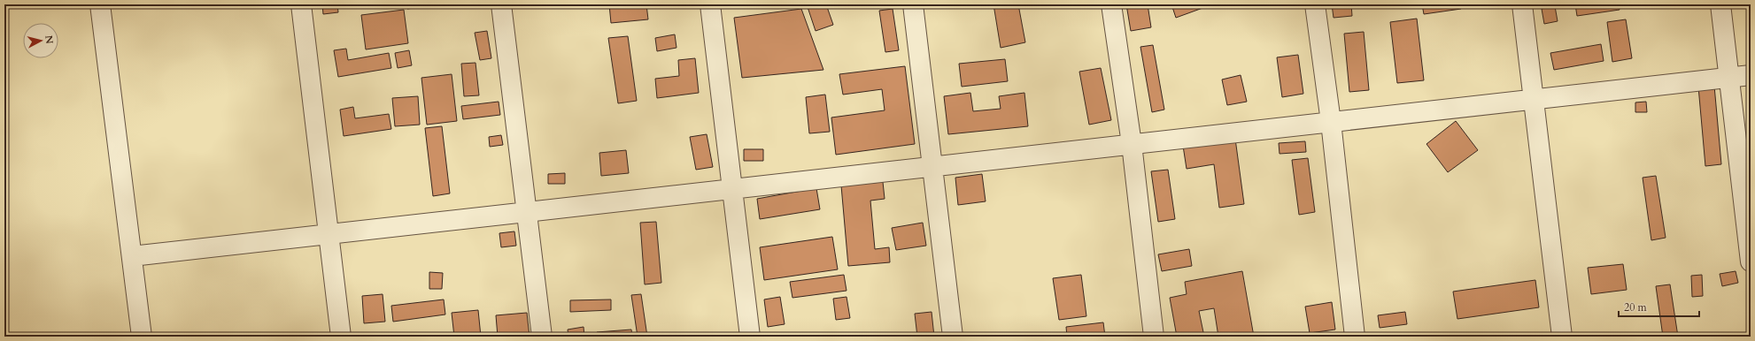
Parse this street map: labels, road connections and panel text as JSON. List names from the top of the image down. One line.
{"scale_bar":"20 m","north":"right"}
